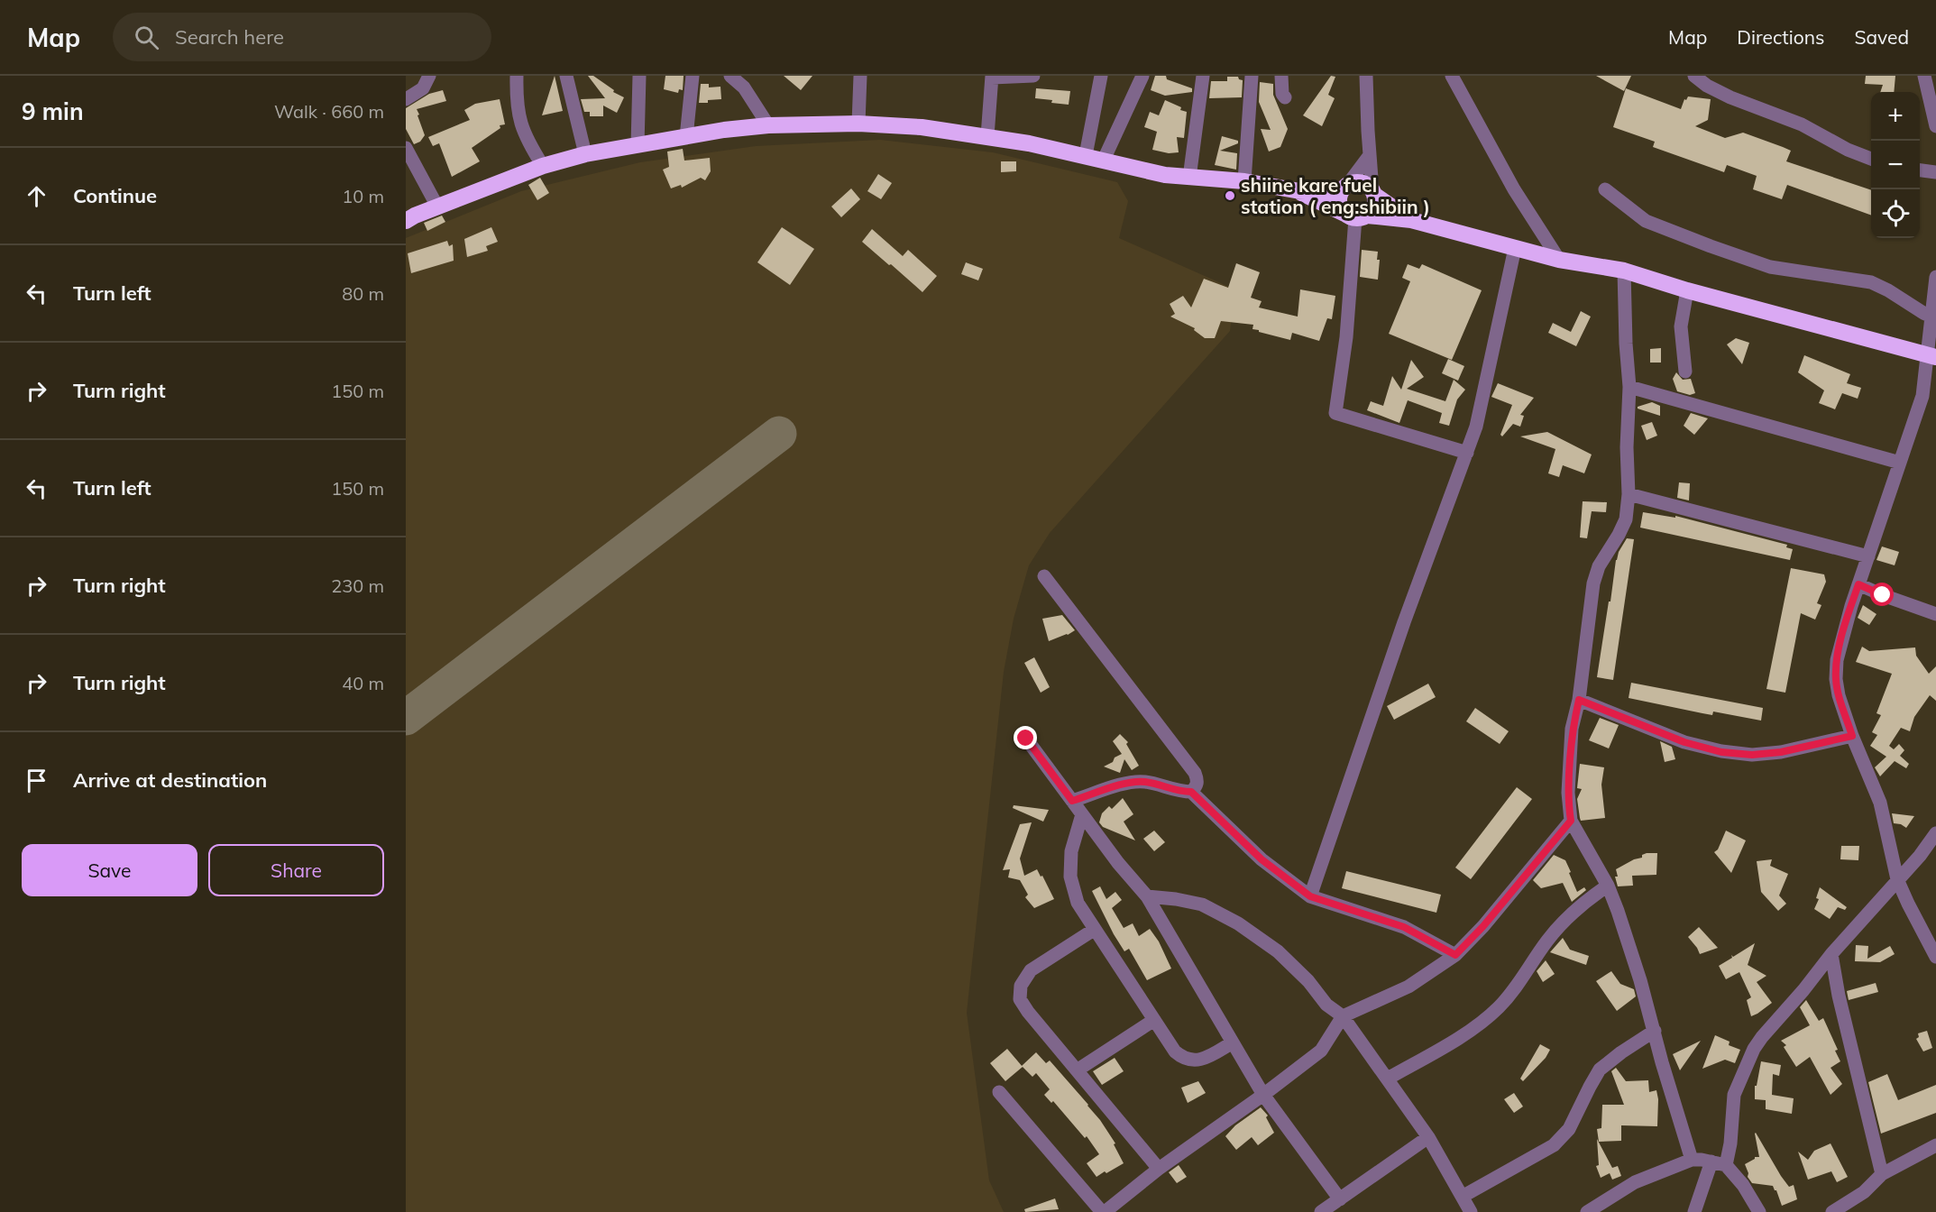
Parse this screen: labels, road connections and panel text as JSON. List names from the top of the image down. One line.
{"places":["shiine kare fuel station ( eng:shibiin )"],"page":{"header":"Map","search":"Search here","nav":["Map","Directions","Saved"],"heading":["9 min","Walk · 660 m"],"map_buttons":["+","−"],"list":[["Continue","10 m"],["Turn left","80 m"],["Turn right","150 m"],["Turn left","150 m"],["Turn right","230 m"],["Turn right","40 m"],"Arrive at destination"],"buttons":["Save","Share"]}}
